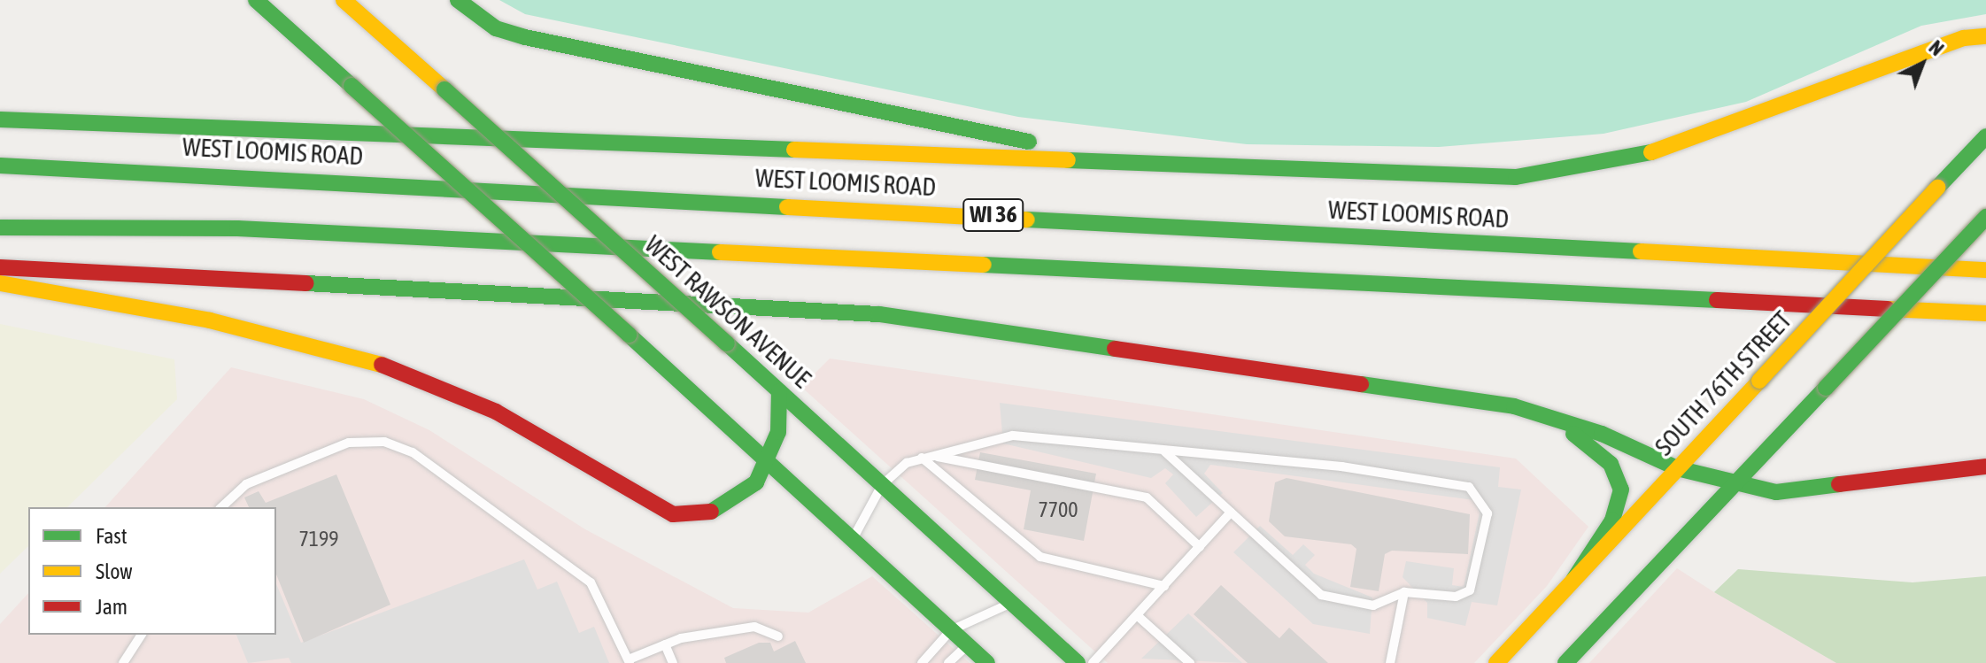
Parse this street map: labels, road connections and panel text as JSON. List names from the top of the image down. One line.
{"streets":{"main road":["WEST LOOMIS ROAD","WI 36","WEST RAWSON AVENUE","SOUTH 76TH STREET"]},"house_numbers":["7700","7199"],"legend":["Fast","Slow","Jam"],"north":"top right"}
